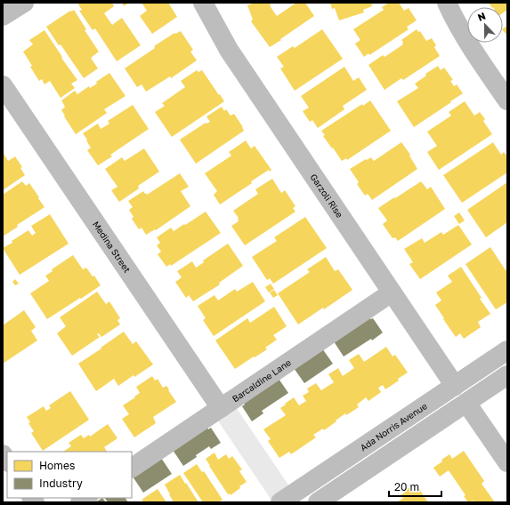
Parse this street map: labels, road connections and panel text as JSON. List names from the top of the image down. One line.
{"streets":{"street":["Garzoli Rise","Medina Street","Barcaldine Lane","Ada Norris Avenue"]},"crossings":[["Garzoli Rise","Barcaldine Lane"],["Garzoli Rise","Ada Norris Avenue"],["Medina Street","Barcaldine Lane"]],"legend":["Homes","Industry"],"scale_bar":"20 m","north":"top"}
